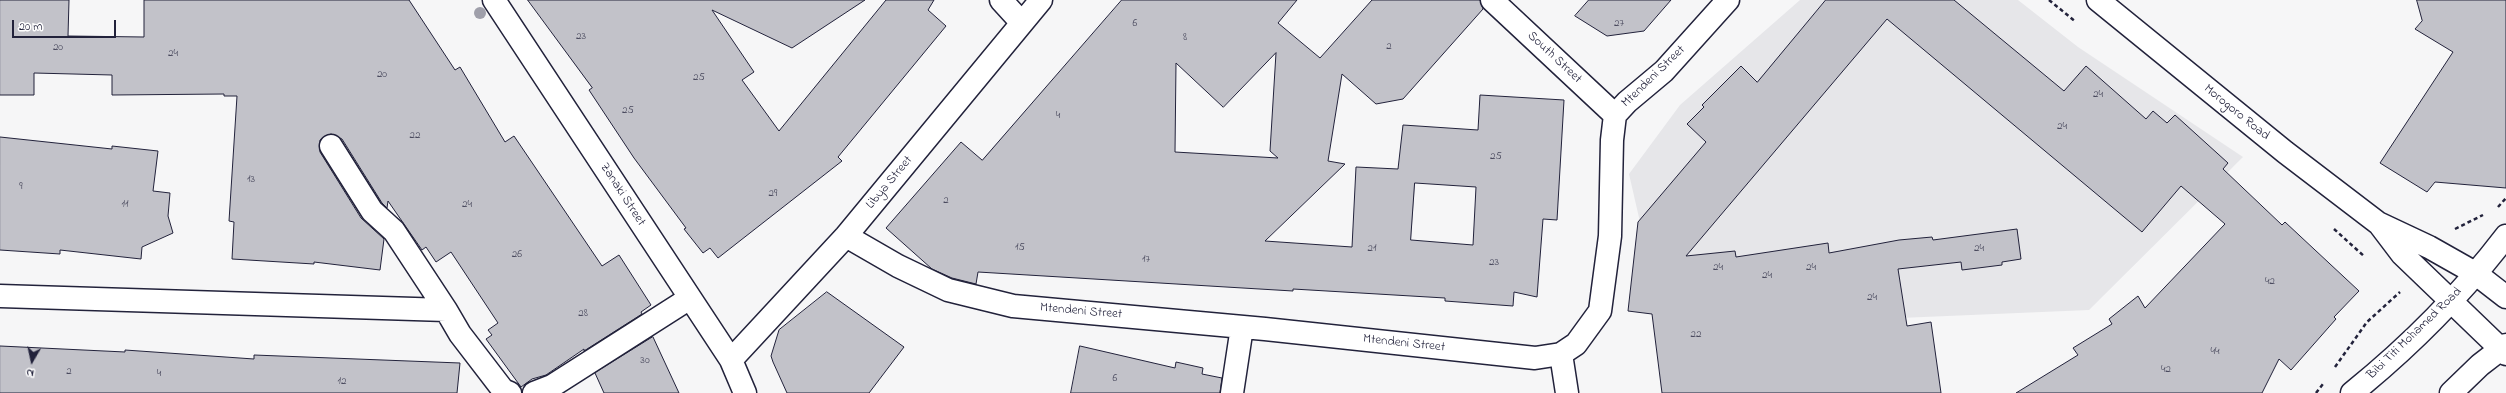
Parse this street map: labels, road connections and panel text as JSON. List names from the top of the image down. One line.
{"streets":{"main road":["South Street","Mtendeni Street","Morogoro Road","Libya Street","Zanaki Street","Bibi Titi Mohamed Road"]},"crossings":[["South Street","Mtendeni Street"],["Mtendeni Street","Libya Street"],["Morogoro Road","Bibi Titi Mohamed Road"],["Libya Street","Zanaki Street"]],"house_numbers":["6","27","23","8","2","20","24","20","25","24","25","4","24","22","25","13","9","29","2","11","24","15","21","24","26","17","23","24","24","24","42","24","28","22","44","30","42","2","4","6","12"],"scale_bar":"20 m","north":"bottom"}
